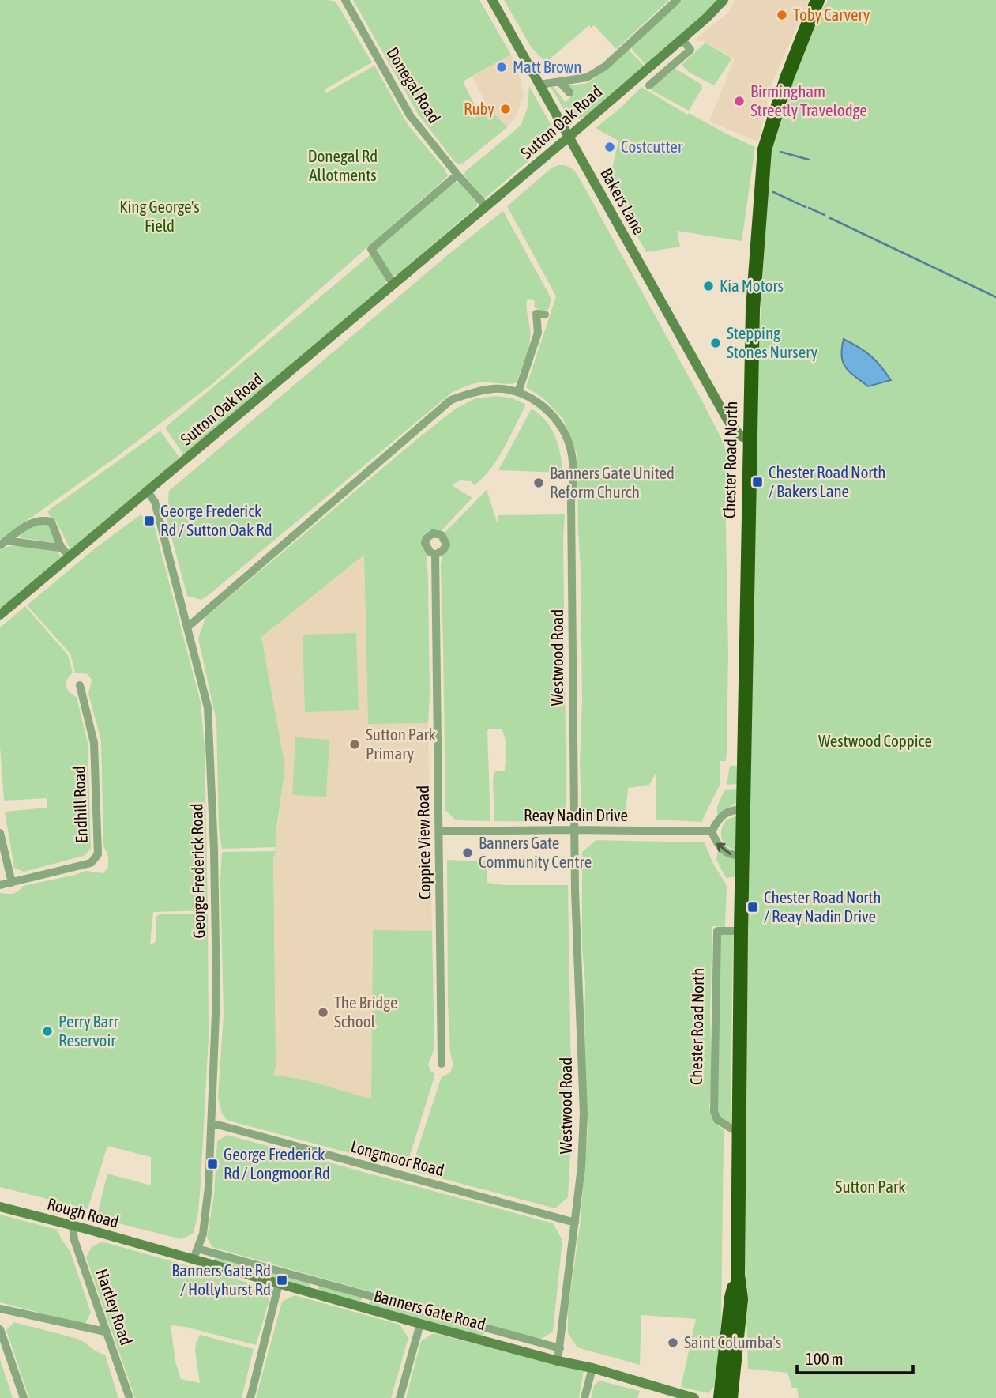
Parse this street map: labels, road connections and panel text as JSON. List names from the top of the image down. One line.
{"streets":{"highway":["Chester Road North"],"street":["Donegal Road","Sutton Oak Road","Bakers Lane","Westwood Road","Endhill Road","Reay Nadin Drive","Coppice View Road","George Frederick Road","Longmoor Road","Rough Road","Hartley Road","Banners Gate Road"]},"crossings":[["Donegal Road","Sutton Oak Road"],["Sutton Oak Road","Bakers Lane"],["Sutton Oak Road","George Frederick Road"],["Bakers Lane","Chester Road North"],["Westwood Road","Reay Nadin Drive"],["Westwood Road","George Frederick Road"],["Westwood Road","Longmoor Road"],["Westwood Road","Banners Gate Road"],["Reay Nadin Drive","Coppice View Road"],["George Frederick Road","Longmoor Road"],["George Frederick Road","Banners Gate Road"],["Rough Road","Hartley Road"],["Rough Road","Banners Gate Road"]],"parks":["Donegal Rd Allotments","King George's Field","Westwood Coppice","Sutton Park"],"places":{"other":["Toby Carvery","Matt Brown","Birmingham Streetly Travelodge","Ruby","Costcutter","Kia Motors","Stepping Stones Nursery","Banners Gate United Reform Church","Sutton Park Primary","Banners Gate Community Centre","The Bridge School","Perry Barr Reservoir","Saint Columba's"],"transit":["Chester Road North / Bakers Lane","George Frederick Rd / Sutton Oak Rd","Chester Road North / Reay Nadin Drive","George Frederick Rd / Longmoor Rd","Banners Gate Rd / Hollyhurst Rd"]},"scale_bar":"100 m"}
